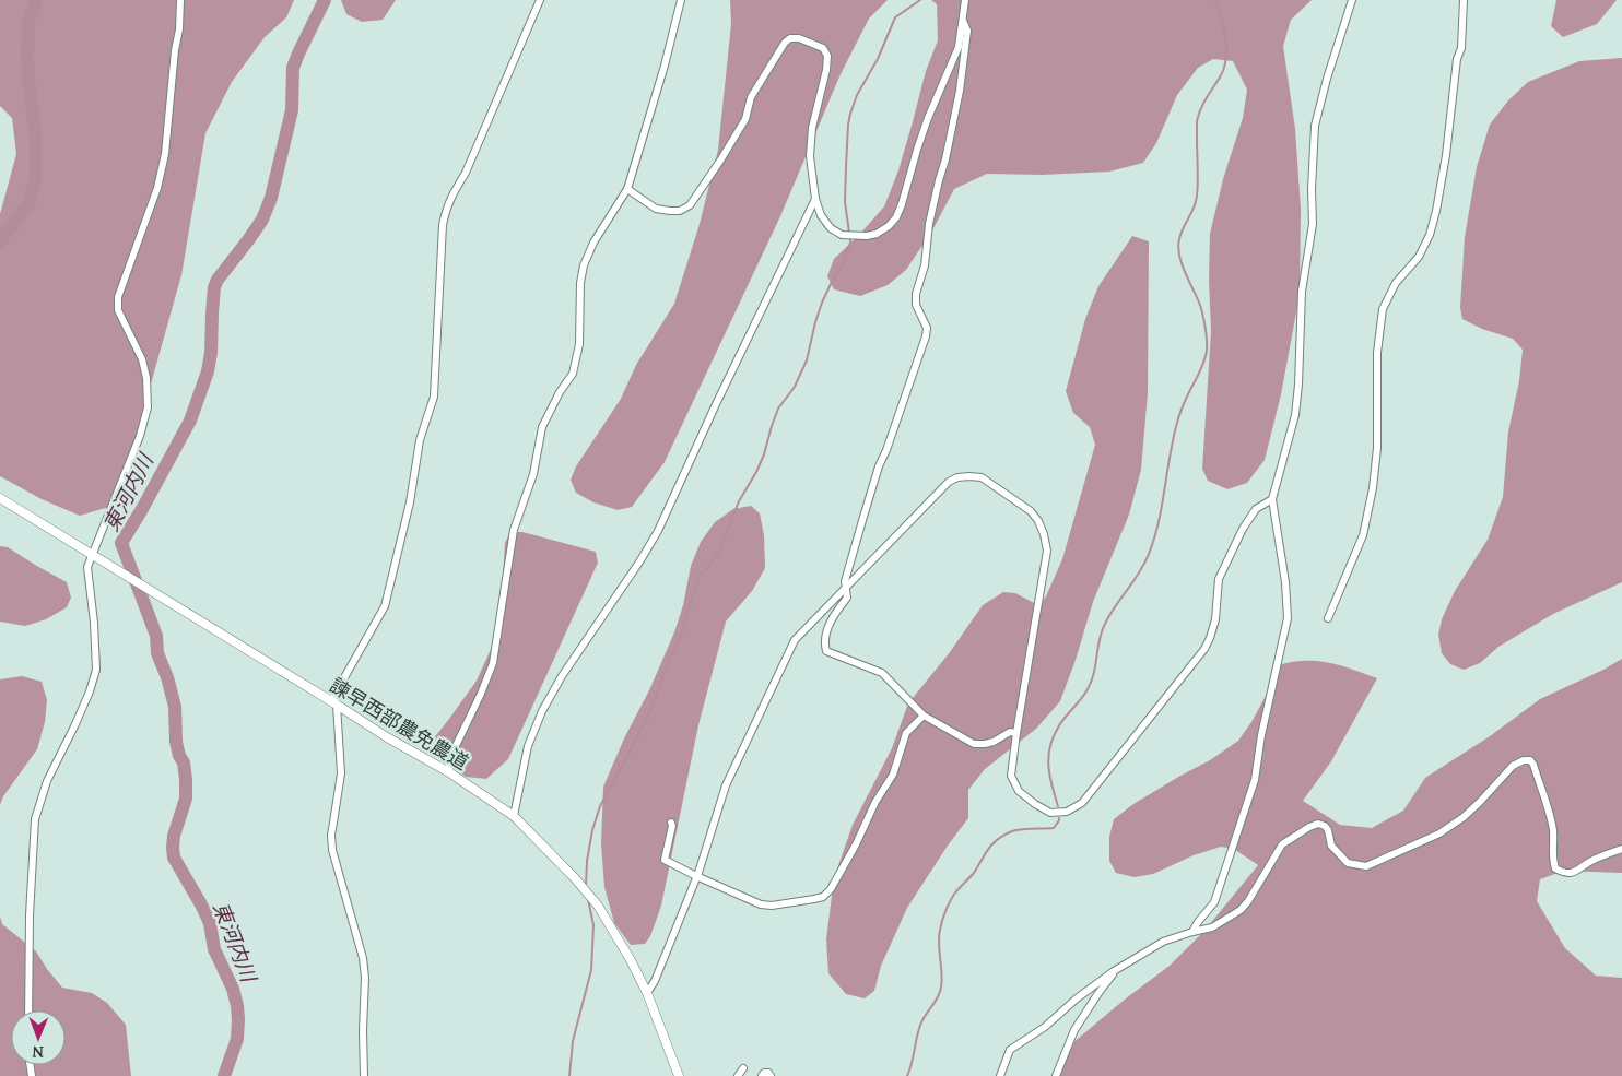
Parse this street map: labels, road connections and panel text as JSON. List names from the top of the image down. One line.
{"streets":{"street":["諫早西部農免農道"]},"water":["東河内川"],"north":"bottom"}
